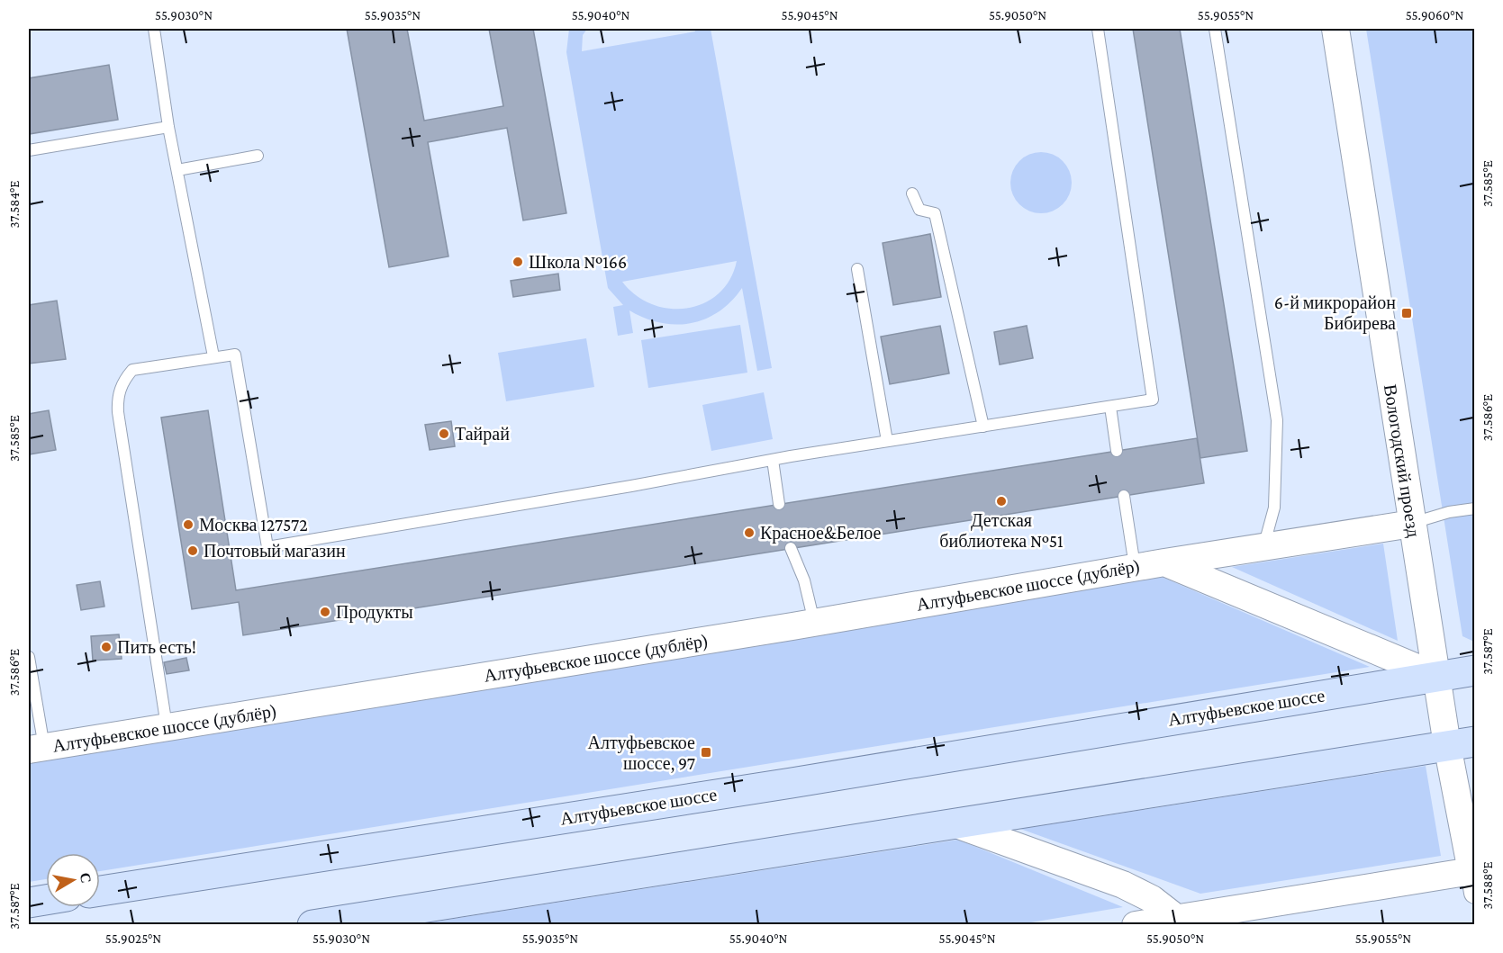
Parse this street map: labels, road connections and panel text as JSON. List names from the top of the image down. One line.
{"streets":{"main road":["Алтуфьевское шоссе"],"street":["Вологодский проезд","Алтуфьевское шоссе (дублёр)"]},"crossings":[["Вологодский проезд","Алтуфьевское шоссе (дублёр)"],["Вологодский проезд","Алтуфьевское шоссе"],["Алтуфьевское шоссе (дублёр)","Алтуфьевское шоссе"]],"places":{"other":["Школа №166","Тайрай","Детская библиотека №51","Москва 127572","Красное&Белое","Почтовый магазин","Продукты","Пить есть!"],"transit":["6-й микрорайон Бибирева","Алтуфьевское шоссе, 97"]},"north":"right","coordinates":["55.9030°N","55.9035°N","55.9040°N","55.9045°N","55.9050°N","55.9055°N","55.9060°N","37.585°E","37.584°E","37.586°E","37.587°E","37.588°E","55.9025°N"]}
